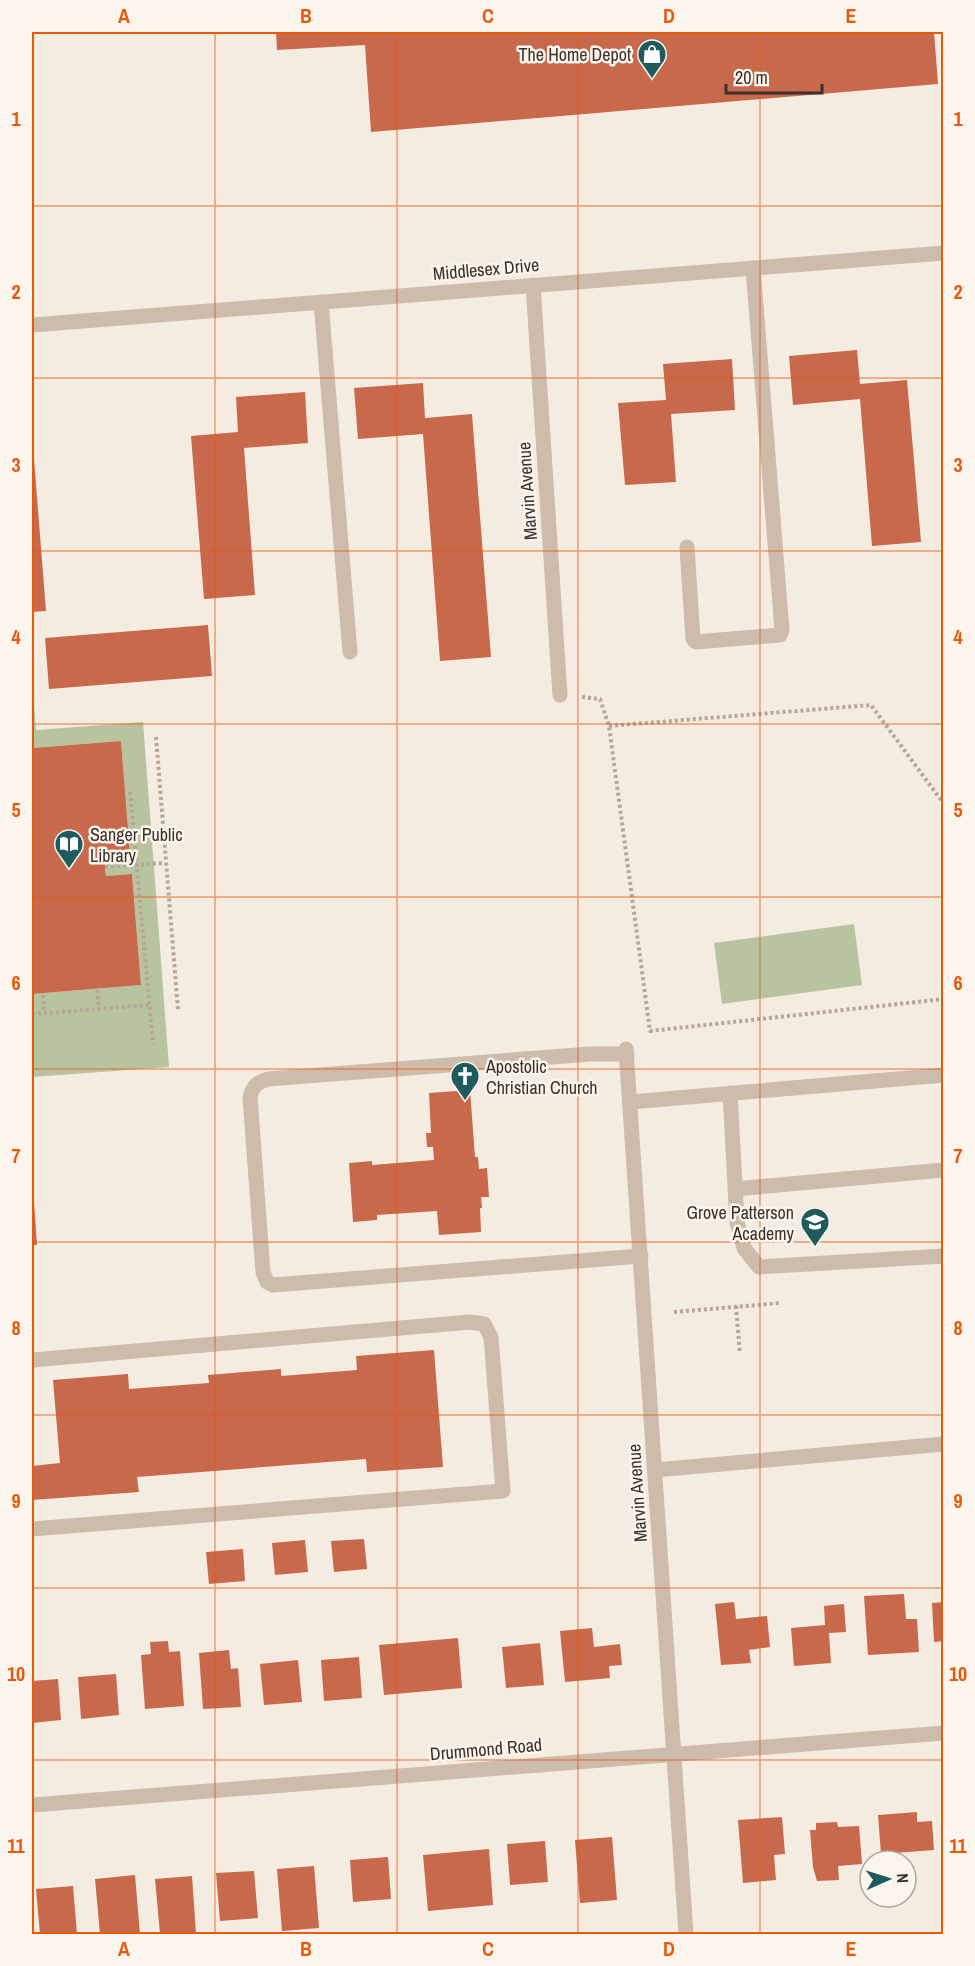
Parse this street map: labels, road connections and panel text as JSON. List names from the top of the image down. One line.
{"streets":{"street":["Middlesex Drive","Marvin Avenue","Drummond Road"]},"crossings":[["Middlesex Drive","Marvin Avenue"],["Marvin Avenue","Drummond Road"]],"places":{"shop":["The Home Depot"],"library":["Sanger Public Library"],"church":["Apostolic Christian Church"],"school or university":["Grove Patterson Academy"]},"scale_bar":"20 m","north":"right","grid":{"columns":["A","B","C","D","E"],"rows":["1","2","3","4","5","6","7","8","9","10","11"]}}
